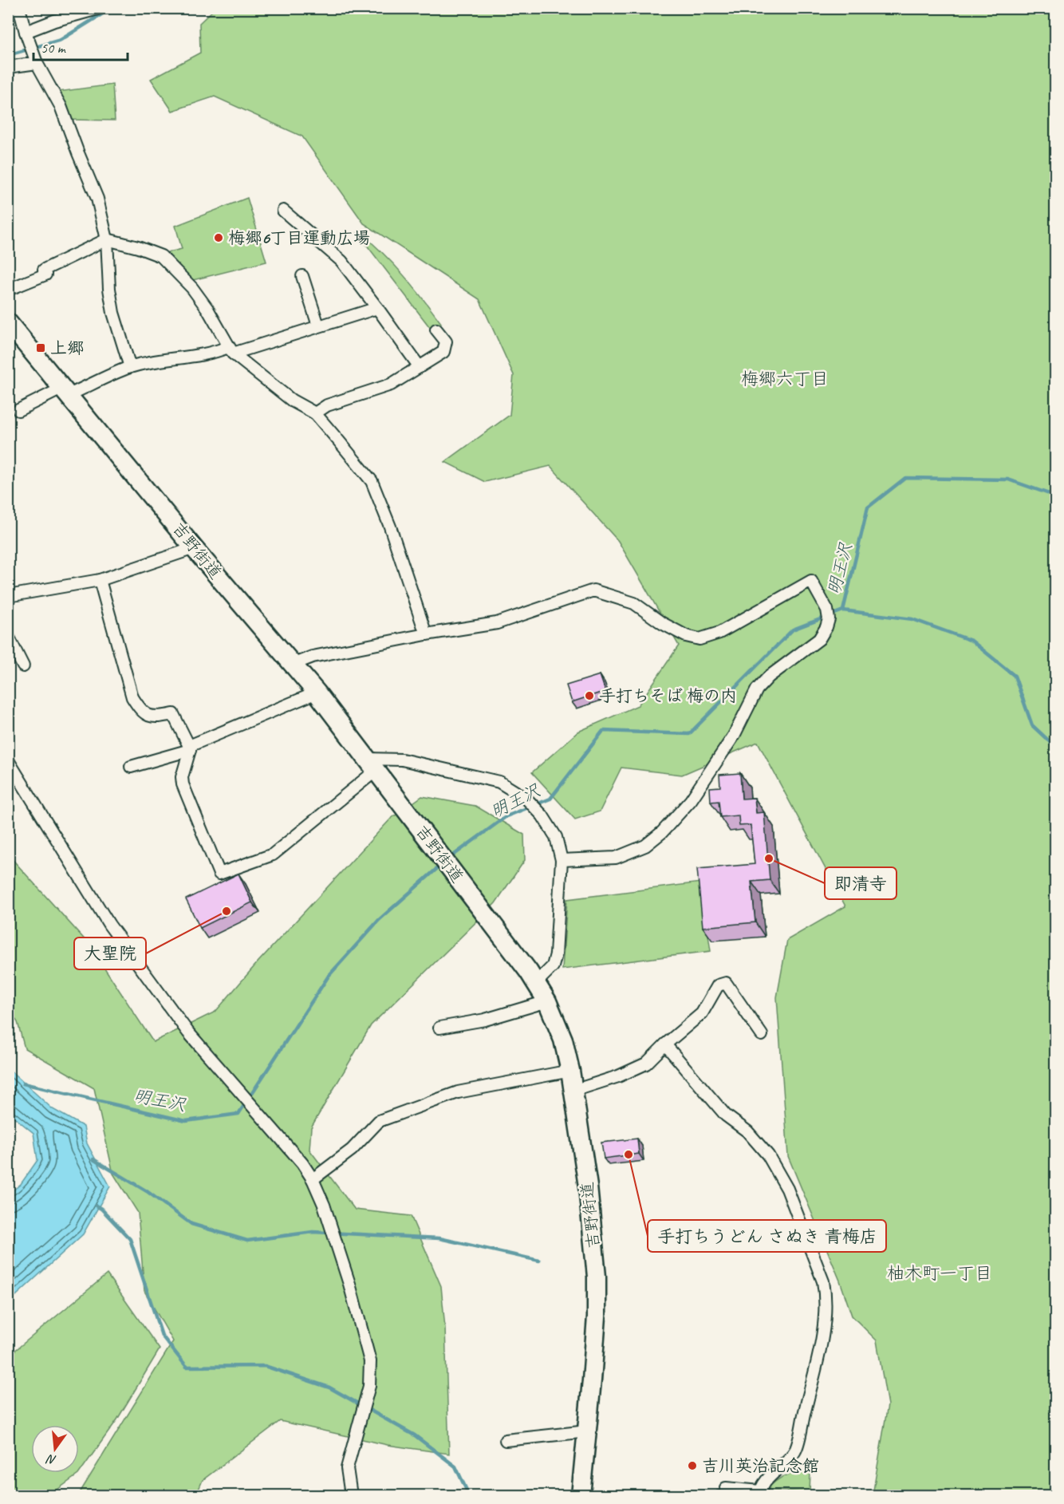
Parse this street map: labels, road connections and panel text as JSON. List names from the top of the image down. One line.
{"streets":{"main road":["吉野街道"]},"districts":["梅郷六丁目","柚木町一丁目"],"water":["明王沢"],"places":{"other":["梅郷6丁目運動広場","手打ちそば 梅の内","即清寺","大聖院","手打ちうどん さぬき 青梅店","吉川英治記念館"],"transit":["上郷"]},"scale_bar":"50 m","north":"bottom"}
